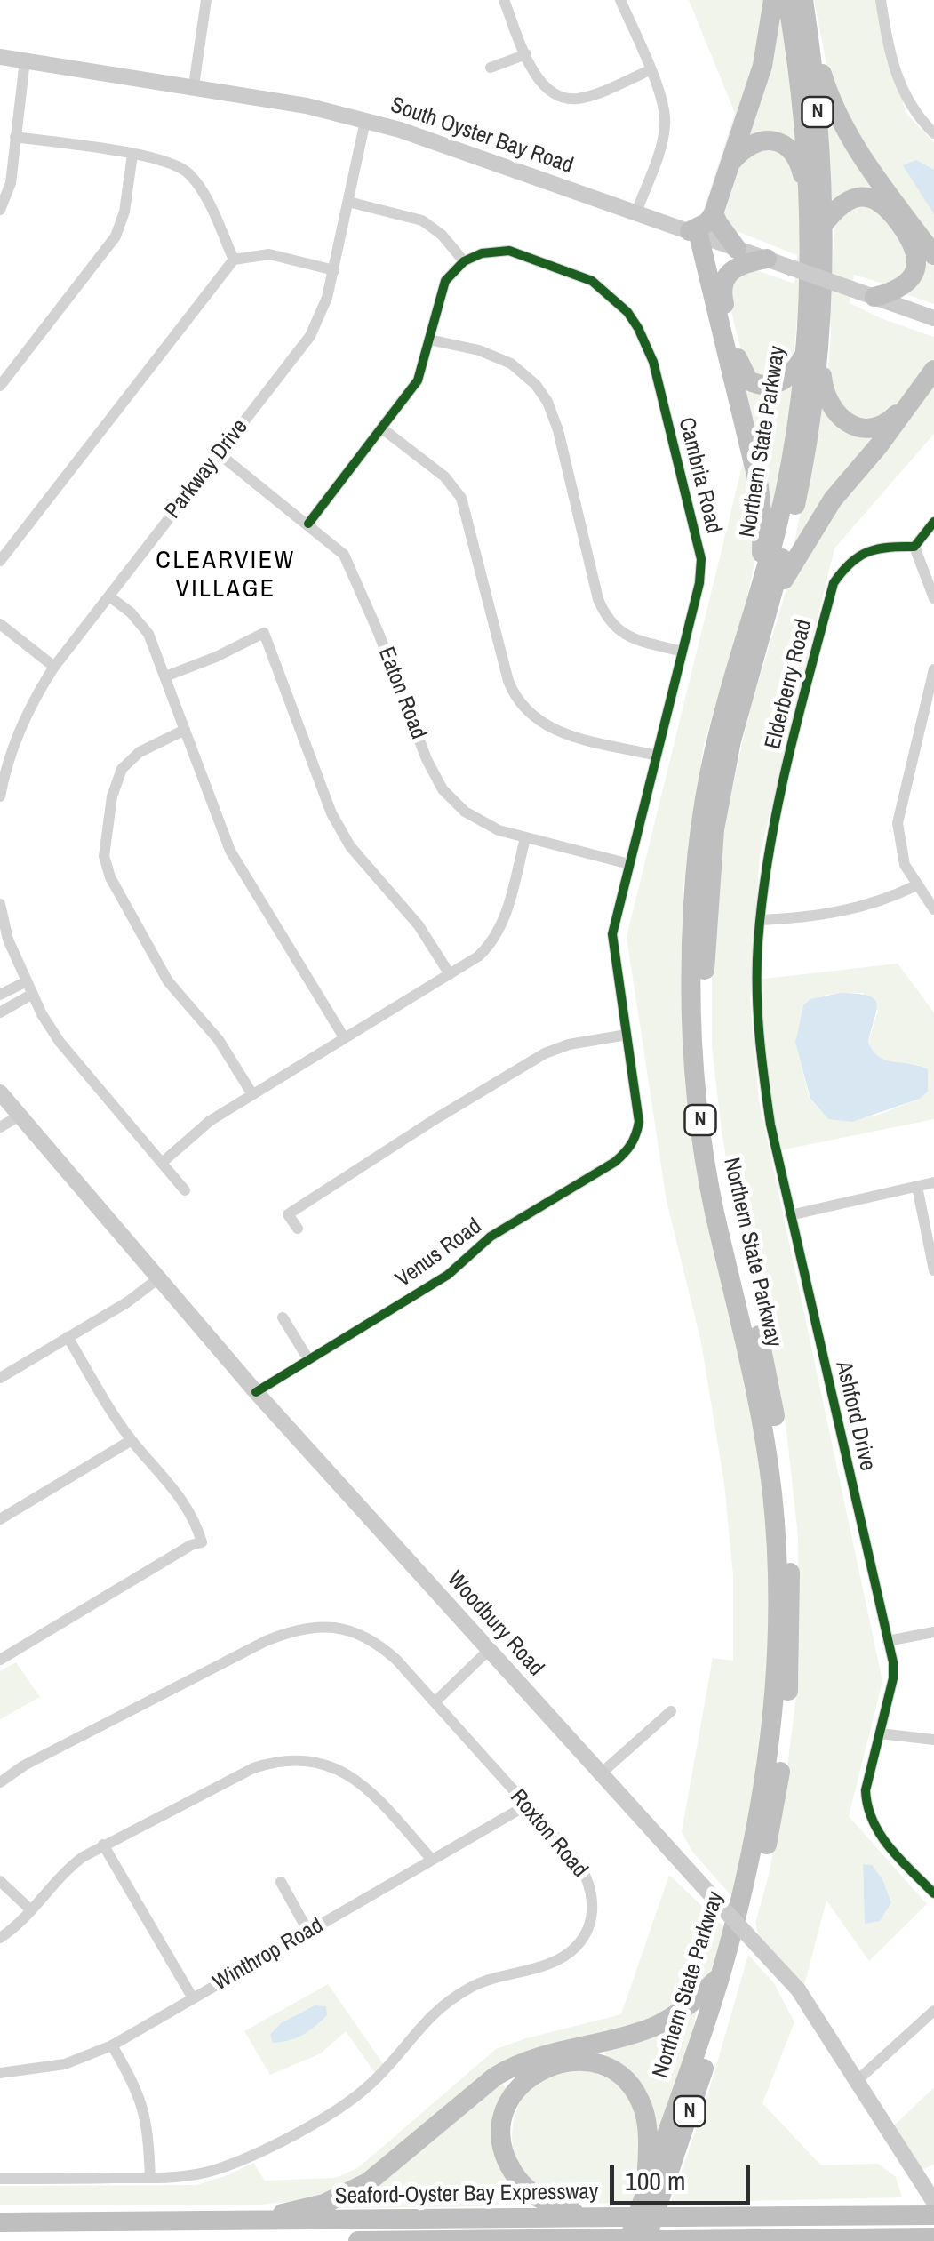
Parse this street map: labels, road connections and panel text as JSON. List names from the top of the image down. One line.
{"streets":{"highway":["N","Northern State Parkway","Seaford-Oyster Bay Expressway"],"main road":["South Oyster Bay Road","Woodbury Road"],"street":["Parkway Drive","Cambria Road","Elderberry Road","Eaton Road","Venus Road","Ashford Drive","Roxton Road","Winthrop Road"]},"crossings":[["South Oyster Bay Road","Parkway Drive"],["Northern State Parkway","Seaford-Oyster Bay Expressway"],["Parkway Drive","Eaton Road"],["Cambria Road","Eaton Road"],["Cambria Road","Venus Road"],["Elderberry Road","Ashford Drive"],["Venus Road","Woodbury Road"],["Roxton Road","Winthrop Road"]],"districts":["CLEARVIEW VILLAGE"],"scale_bar":"100 m"}
